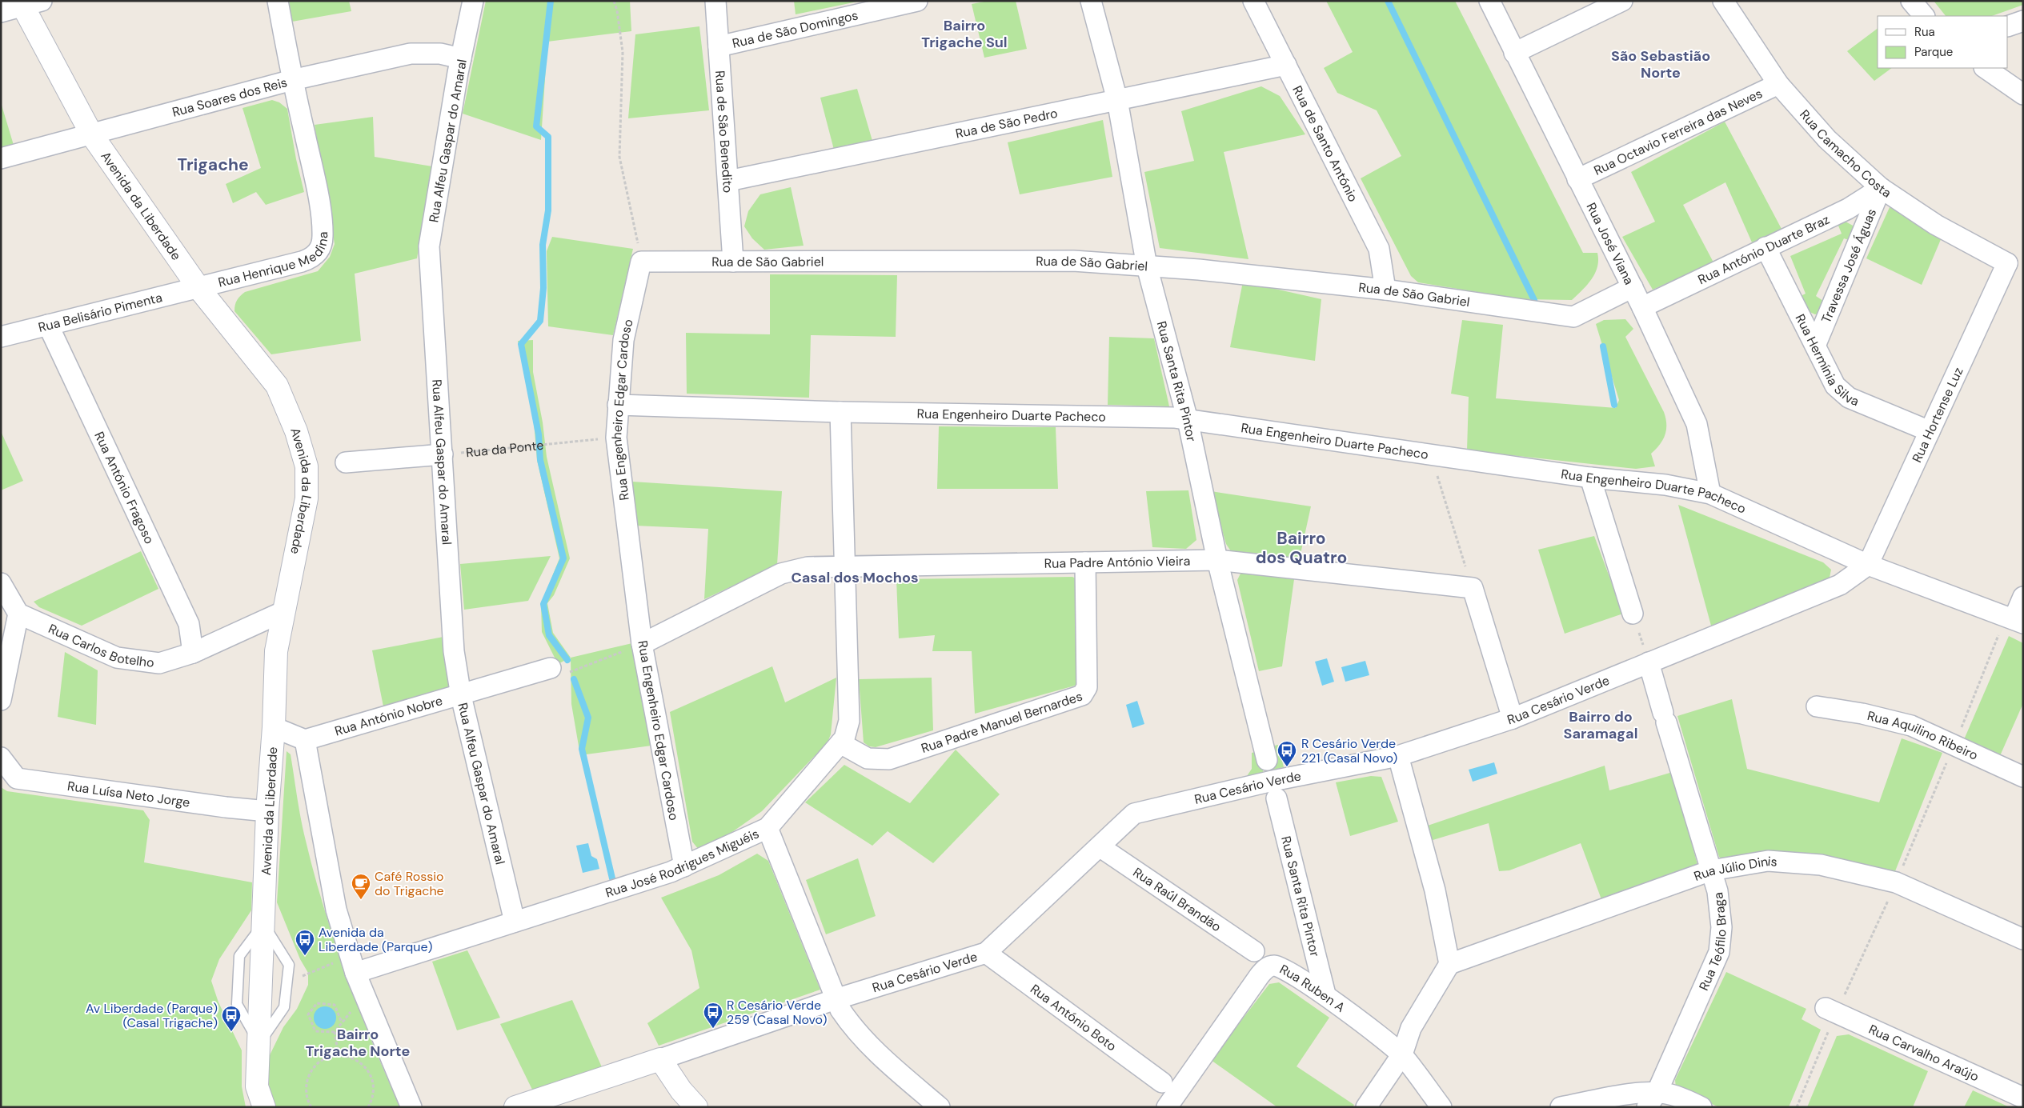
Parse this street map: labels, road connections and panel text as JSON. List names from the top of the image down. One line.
{"streets":{"street":["Rua de São Domingos","Rua Soares dos Reis","Rua de São Pedro","Rua de São Benedito","Rua Octavio Ferreira das Neves","Rua Alfeu Gaspar do Amaral","Rua de Santo António","Rua Camacho Costa","Avenida da Liberdade","Rua José Viana","Rua António Duarte Braz","Rua Henrique Medina","Rua de São Gabriel","Travessa José Águas","Rua Belisário Pimenta","Rua Hermínia Silva","Rua Santa Rita Pintor","Rua Engenheiro Edgar Cardoso","Rua Engenheiro Duarte Pacheco","Rua Hortense Luz","Rua António Fragoso","Rua Padre António Vieira","Rua Carlos Botelho","Rua Cesário Verde","Rua António Nobre","Rua Padre Manuel Bernardes","Rua Aquilino Ribeiro","Rua Luísa Neto Jorge","Rua José Rodrigues Miguéis","Rua Júlio Dinis","Rua Raúl Brandão","Rua Teófilo Braga","Rua Ruben A","Rua António Boto","Rua Carvalho Araújo"],"path":["Rua da Ponte"]},"crossings":[["Rua de São Domingos","Rua de São Benedito"],["Rua Soares dos Reis","Rua Alfeu Gaspar do Amaral"],["Rua Soares dos Reis","Avenida da Liberdade"],["Rua Soares dos Reis","Rua Henrique Medina"],["Rua de São Pedro","Rua de São Benedito"],["Rua de São Pedro","Rua de Santo António"],["Rua de São Pedro","Rua Santa Rita Pintor"],["Rua de São Benedito","Rua de São Gabriel"],["Rua Octavio Ferreira das Neves","Rua Camacho Costa"],["Rua Octavio Ferreira das Neves","Rua José Viana"],["Rua Alfeu Gaspar do Amaral","Rua da Ponte"],["Rua Alfeu Gaspar do Amaral","Rua António Nobre"],["Rua Alfeu Gaspar do Amaral","Rua José Rodrigues Miguéis"],["Rua de Santo António","Rua de São Gabriel"],["Rua Camacho Costa","Rua António Duarte Braz"],["Rua Camacho Costa","Travessa José Águas"],["Rua Camacho Costa","Rua Hortense Luz"],["Avenida da Liberdade","Rua Henrique Medina"],["Avenida da Liberdade","Rua Belisário Pimenta"],["Avenida da Liberdade","Rua Carlos Botelho"],["Avenida da Liberdade","Rua Luísa Neto Jorge"],["Rua José Viana","Rua António Duarte Braz"],["Rua José Viana","Rua de São Gabriel"],["Rua José Viana","Rua Engenheiro Duarte Pacheco"],["Rua António Duarte Braz","Travessa José Águas"],["Rua António Duarte Braz","Rua Hermínia Silva"],["Rua Henrique Medina","Rua Belisário Pimenta"],["Rua de São Gabriel","Rua Santa Rita Pintor"],["Rua de São Gabriel","Rua Engenheiro Edgar Cardoso"],["Travessa José Águas","Rua Hermínia Silva"],["Rua Belisário Pimenta","Rua António Fragoso"],["Rua Hermínia Silva","Rua Hortense Luz"],["Rua Santa Rita Pintor","Rua Engenheiro Duarte Pacheco"],["Rua Santa Rita Pintor","Rua Padre António Vieira"],["Rua Santa Rita Pintor","Rua Cesário Verde"],["Rua Santa Rita Pintor","Rua Ruben A"],["Rua Engenheiro Edgar Cardoso","Rua Engenheiro Duarte Pacheco"],["Rua Engenheiro Edgar Cardoso","Rua da Ponte"],["Rua Engenheiro Edgar Cardoso","Rua Padre António Vieira"],["Rua Engenheiro Edgar Cardoso","Rua José Rodrigues Miguéis"],["Rua Engenheiro Duarte Pacheco","Rua Hortense Luz"],["Rua Engenheiro Duarte Pacheco","Rua Cesário Verde"],["Rua Engenheiro Duarte Pacheco","Rua José Rodrigues Miguéis"],["Rua Hortense Luz","Rua Cesário Verde"],["Rua António Fragoso","Rua Carlos Botelho"],["Rua Padre António Vieira","Rua Padre Manuel Bernardes"],["Rua Padre António Vieira","Rua José Rodrigues Miguéis"],["Rua Cesário Verde","Rua Raúl Brandão"],["Rua Cesário Verde","Rua Teófilo Braga"],["Rua Cesário Verde","Rua António Boto"],["Rua Padre Manuel Bernardes","Rua José Rodrigues Miguéis"],["Rua Júlio Dinis","Rua Teófilo Braga"]],"districts":["Bairro Trigache Sul","São Sebastião Norte","Trigache","Bairro dos Quatro","Casal dos Mochos","Bairro do Saramagal","Bairro Trigache Norte"],"places":{"bus stop":["R Cesário Verde 221 (Casal Novo)","Avenida da Liberdade (Parque)","R Cesário Verde 259 (Casal Novo)","Av Liberdade (Parque) (Casal Trigache)"],"cafe":["Café Rossio do Trigache"]},"legend":["Rua","Parque"]}
